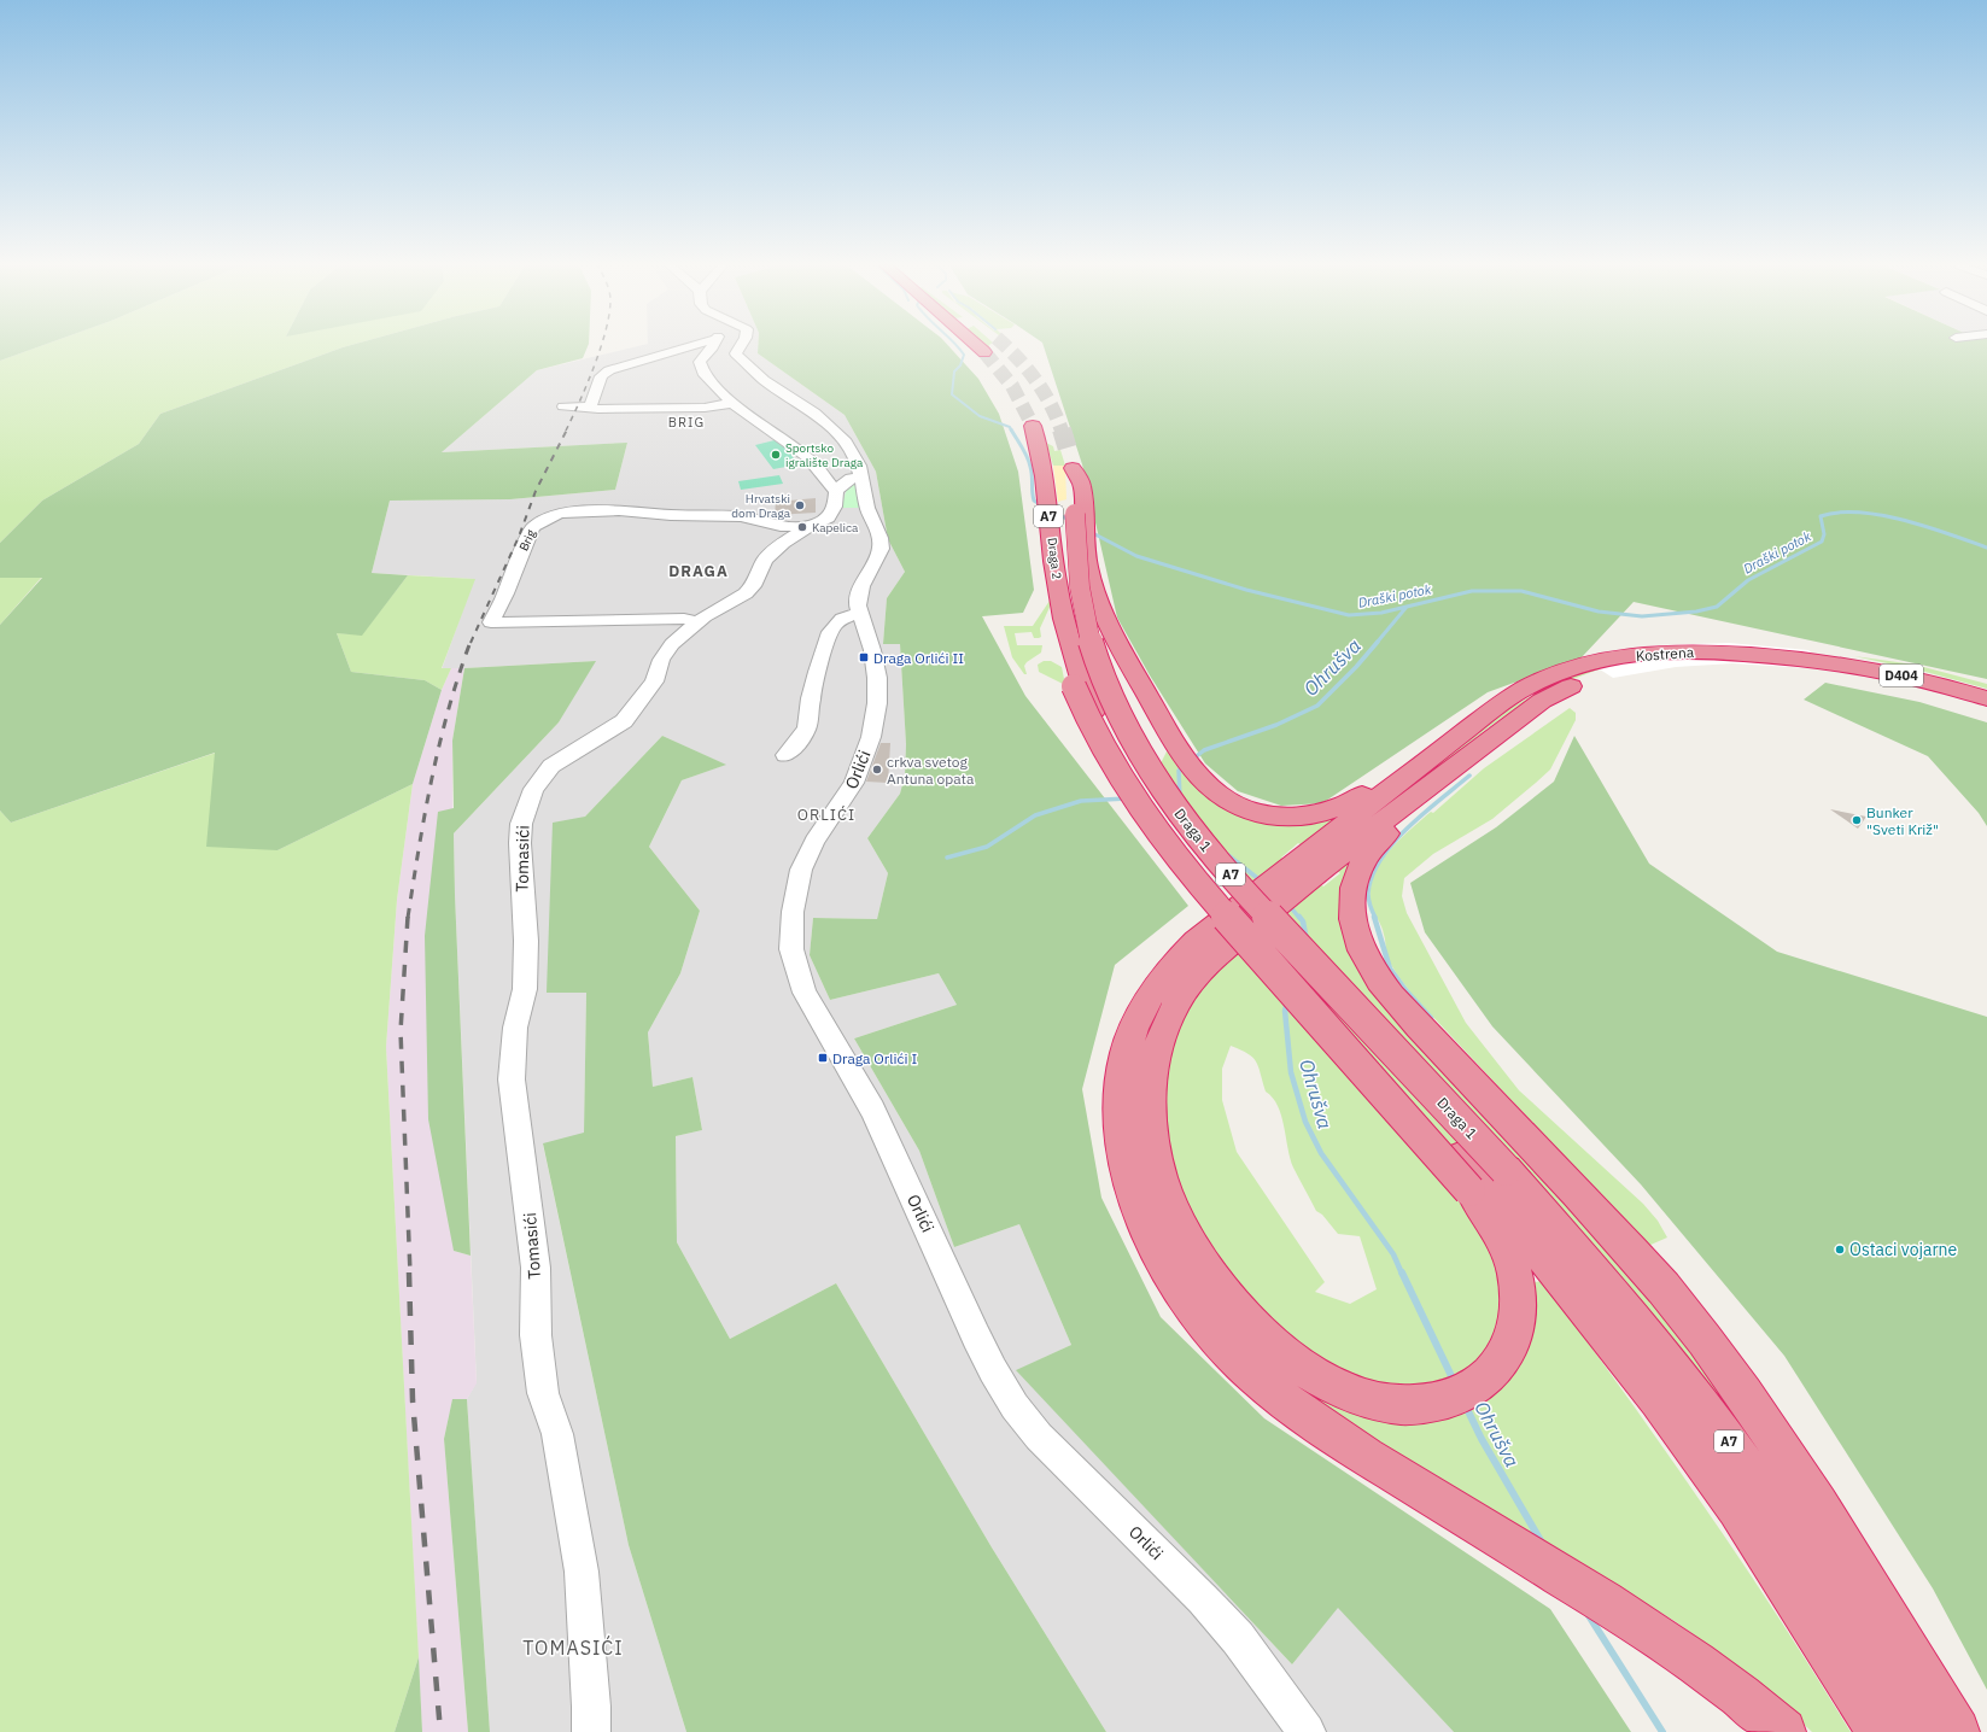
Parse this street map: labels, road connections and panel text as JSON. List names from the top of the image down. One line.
{"streets":{"highway":["A7","Draga 2","Kostrena","D404","Draga 1"],"street":["Brig","Orlići","Tomasići"]},"crossings":[["A7","Draga 2"],["A7","Draga 1"],["Brig","Tomasići"],["Draga 2","Draga 1"]],"districts":["BRIG","DRAGA","ORLIĆI","TOMASIĆI"],"water":["Draški potok","Ohrušva"],"places":{"other":["Sportsko igralište Draga","Hrvatski dom Draga","Kapelica","crkva svetog Antuna opata","Bunker \"Sveti Križ\"","Ostaci vojarne"],"transit":["Draga Orlići II","Draga Orlići I"]}}
